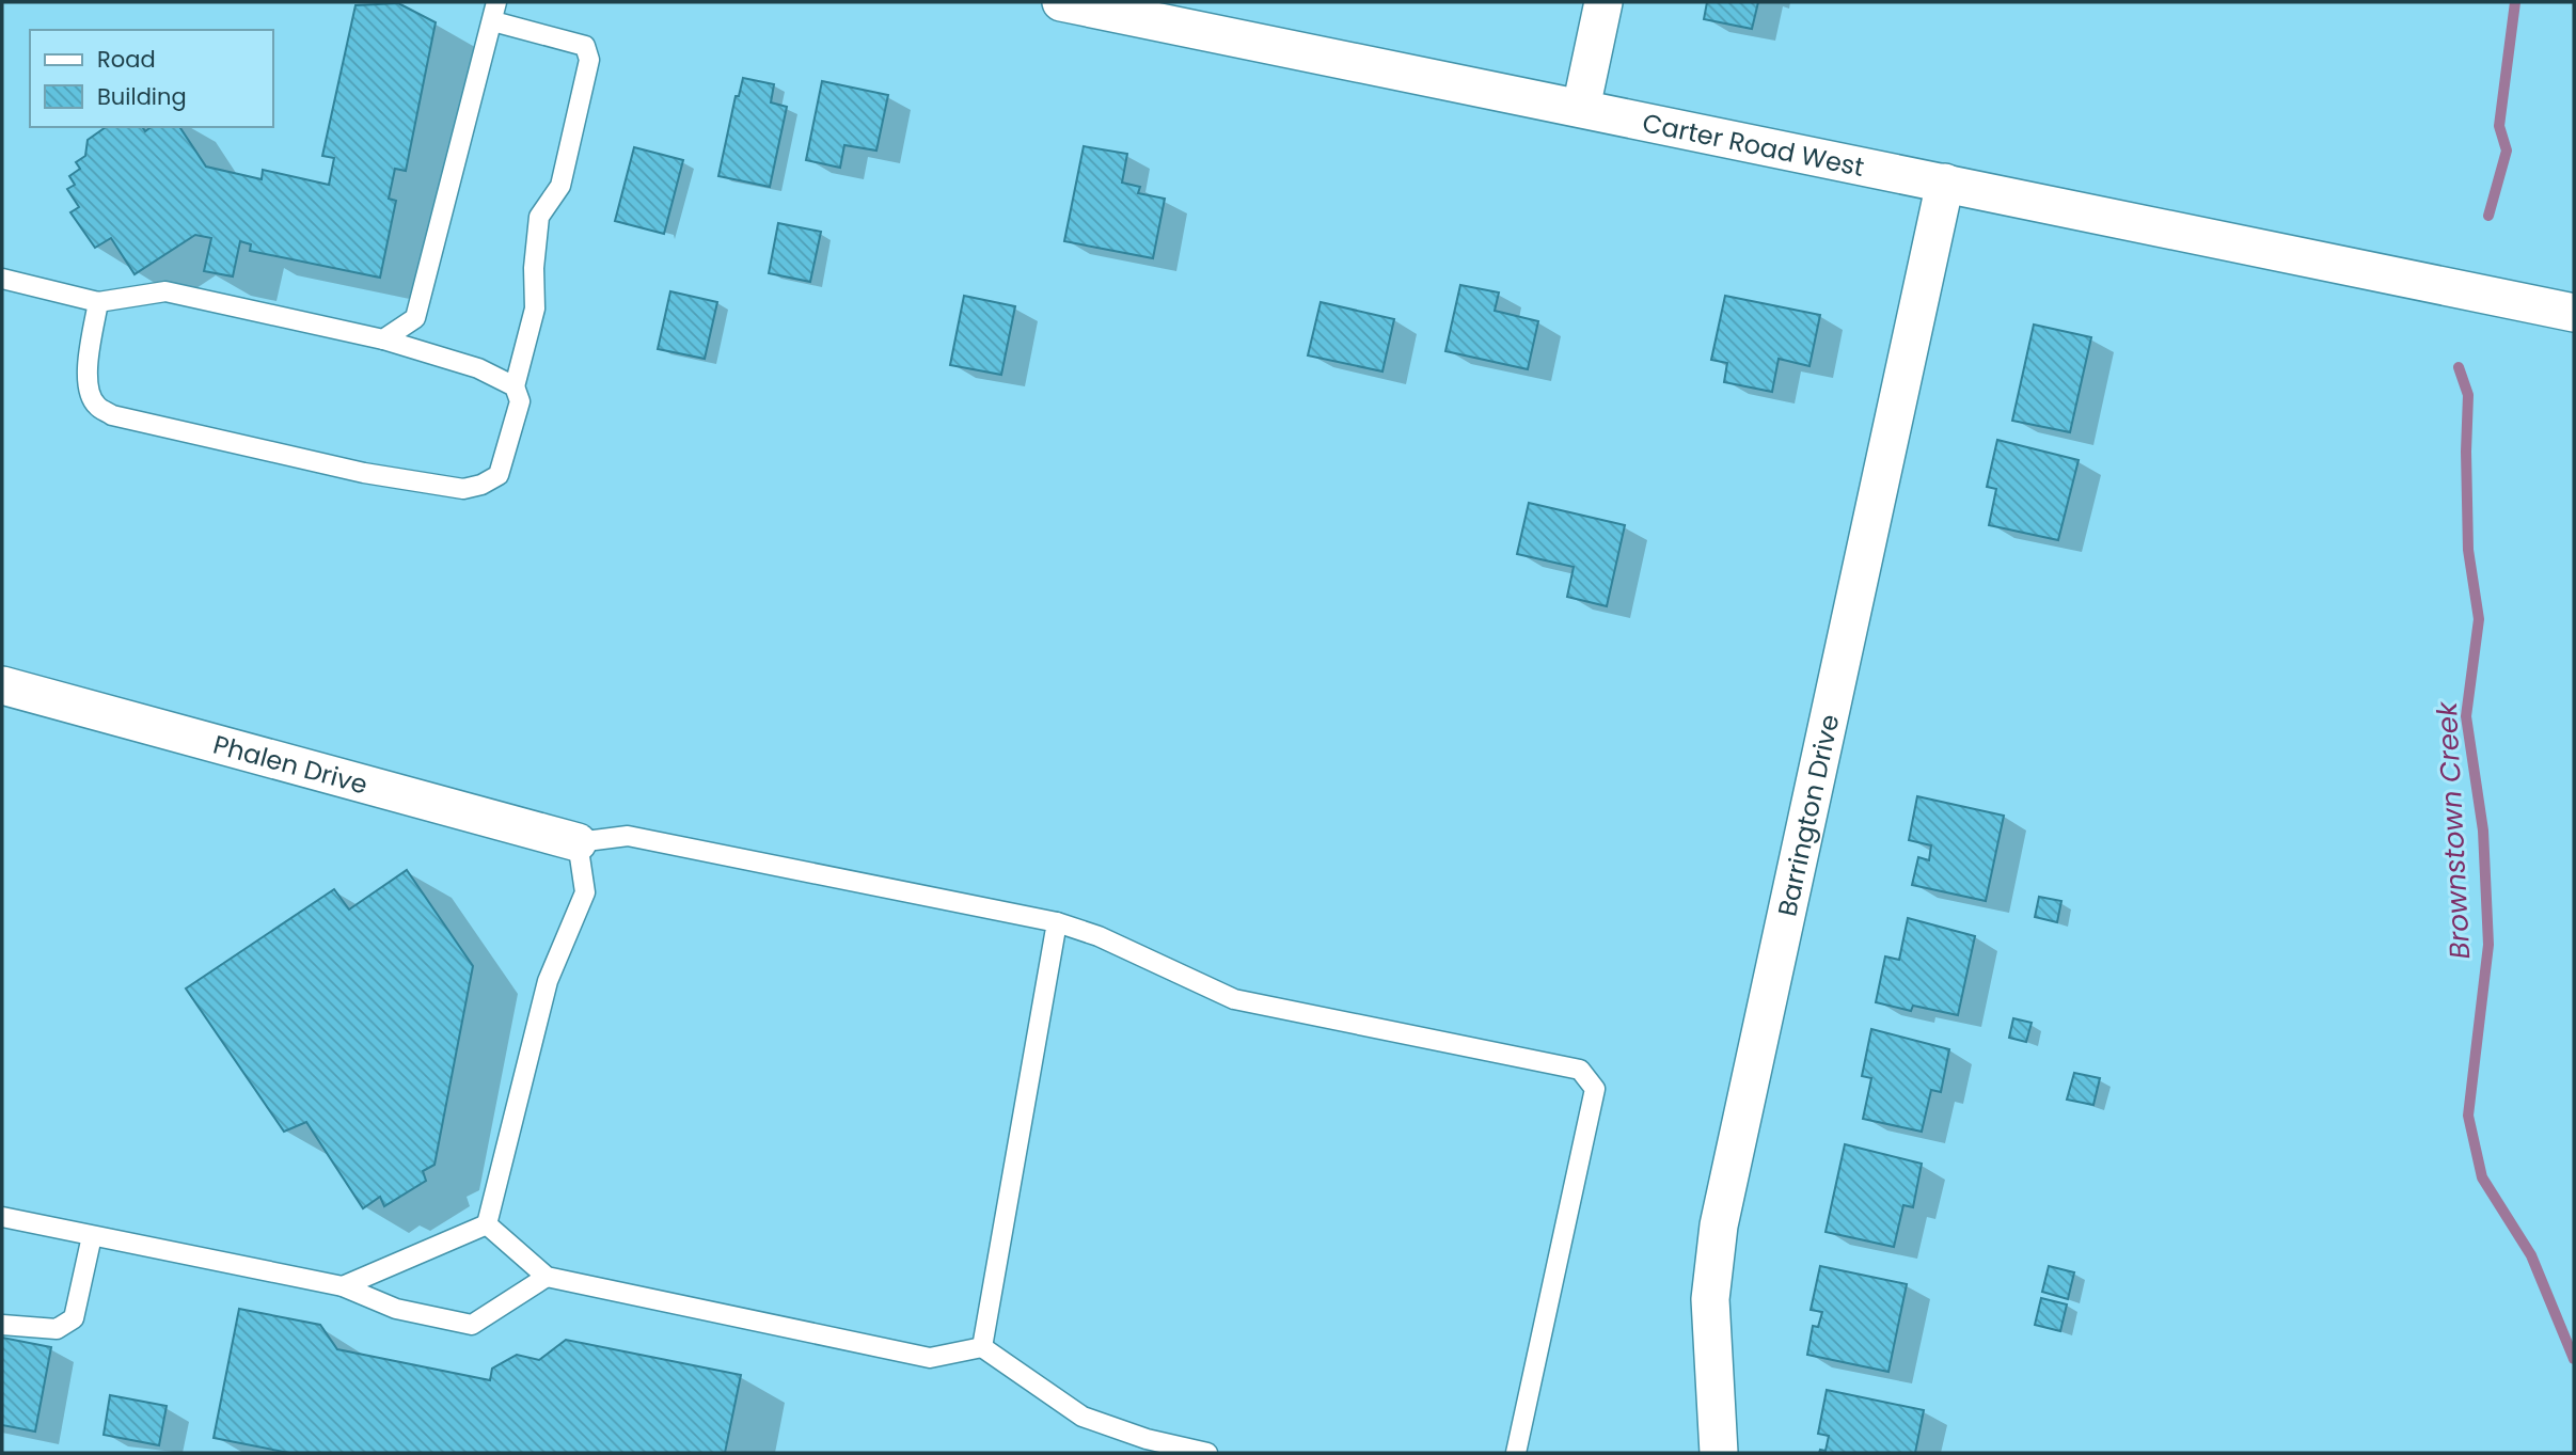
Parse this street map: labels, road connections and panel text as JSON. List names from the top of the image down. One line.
{"streets":{"street":["Carter Road West","Phalen Drive","Barrington Drive"]},"crossings":[["Carter Road West","Barrington Drive"]],"water":["Brownstown Creek"],"legend":["Road","Building"]}
